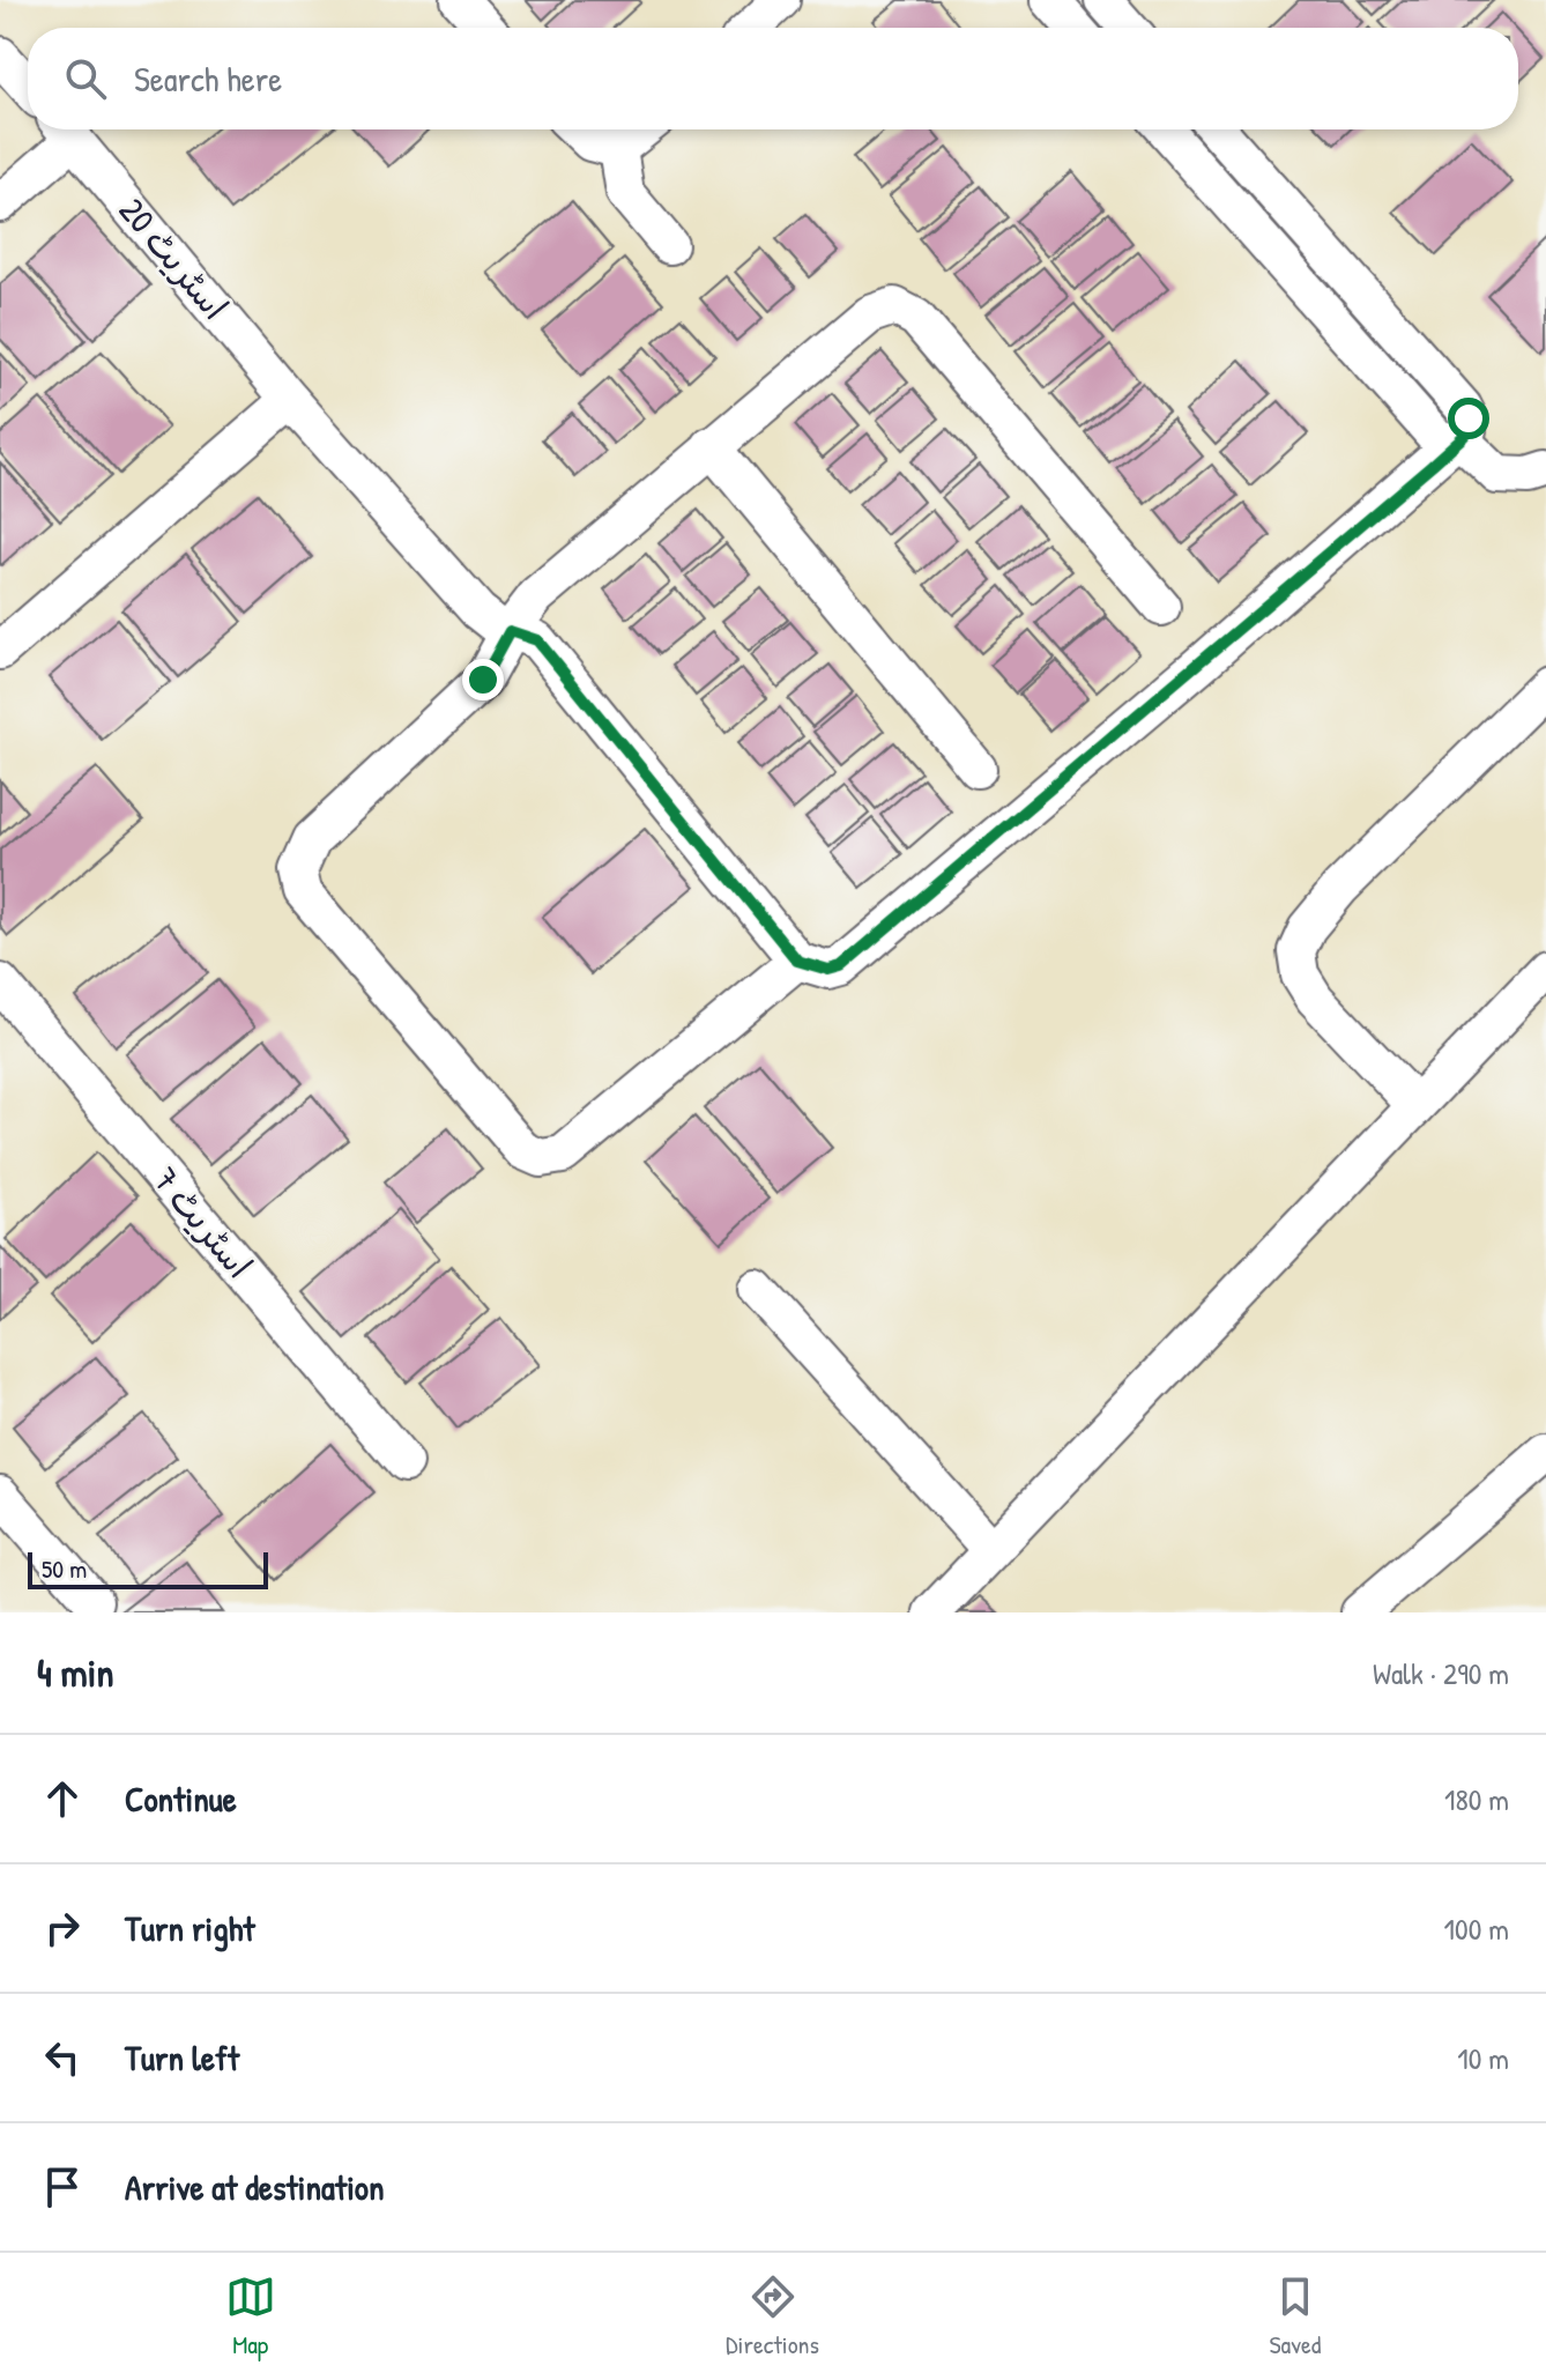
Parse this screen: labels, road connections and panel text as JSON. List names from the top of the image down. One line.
{"streets":{"street":["اسٹریٹ 20","اسٹریٹ 7"]},"scale_bar":"50 m","page":{"search":"Search here","scale":"50 m","heading":["4 min","Walk · 290 m"],"list":[["Continue","180 m"],["Turn right","100 m"],["Turn left","10 m"],"Arrive at destination"],"nav":["Map","Directions","Saved"]}}
